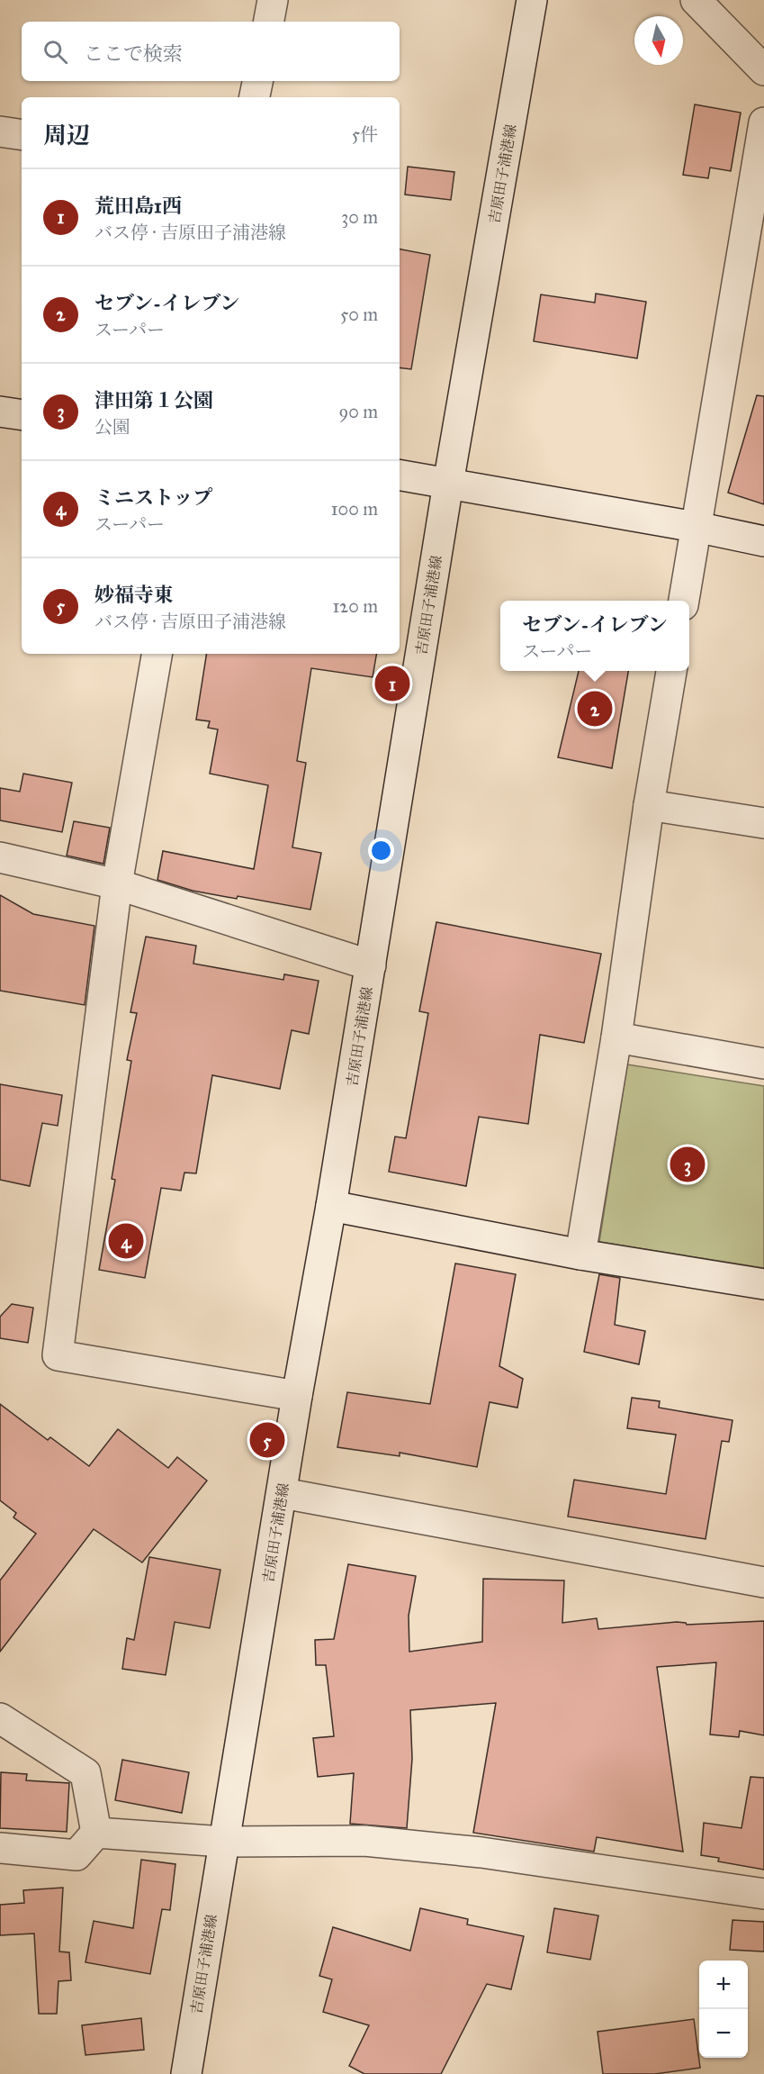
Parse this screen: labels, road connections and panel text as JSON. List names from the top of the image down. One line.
{"streets":{"street":["吉原田子浦港線"]},"north":"bottom","page":{"search":"ここで検索","heading":["周辺","5件"],"list":[{"mark":"1","name":"荒田島1西","note":"バス停 · 吉原田子浦港線","value":"30 m"},{"mark":"2","name":"セブン-イレブン","note":"スーパー","value":"50 m"},{"mark":"3","name":"津田第１公園","note":"公園","value":"90 m"},{"mark":"4","name":"ミニストップ","note":"スーパー","value":"100 m"},{"mark":"5","name":"妙福寺東","note":"バス停 · 吉原田子浦港線","value":"120 m"}],"popup":["セブン-イレブン","スーパー"],"pins":["1","2","3","4","5"],"map_buttons":["+","−"]}}
